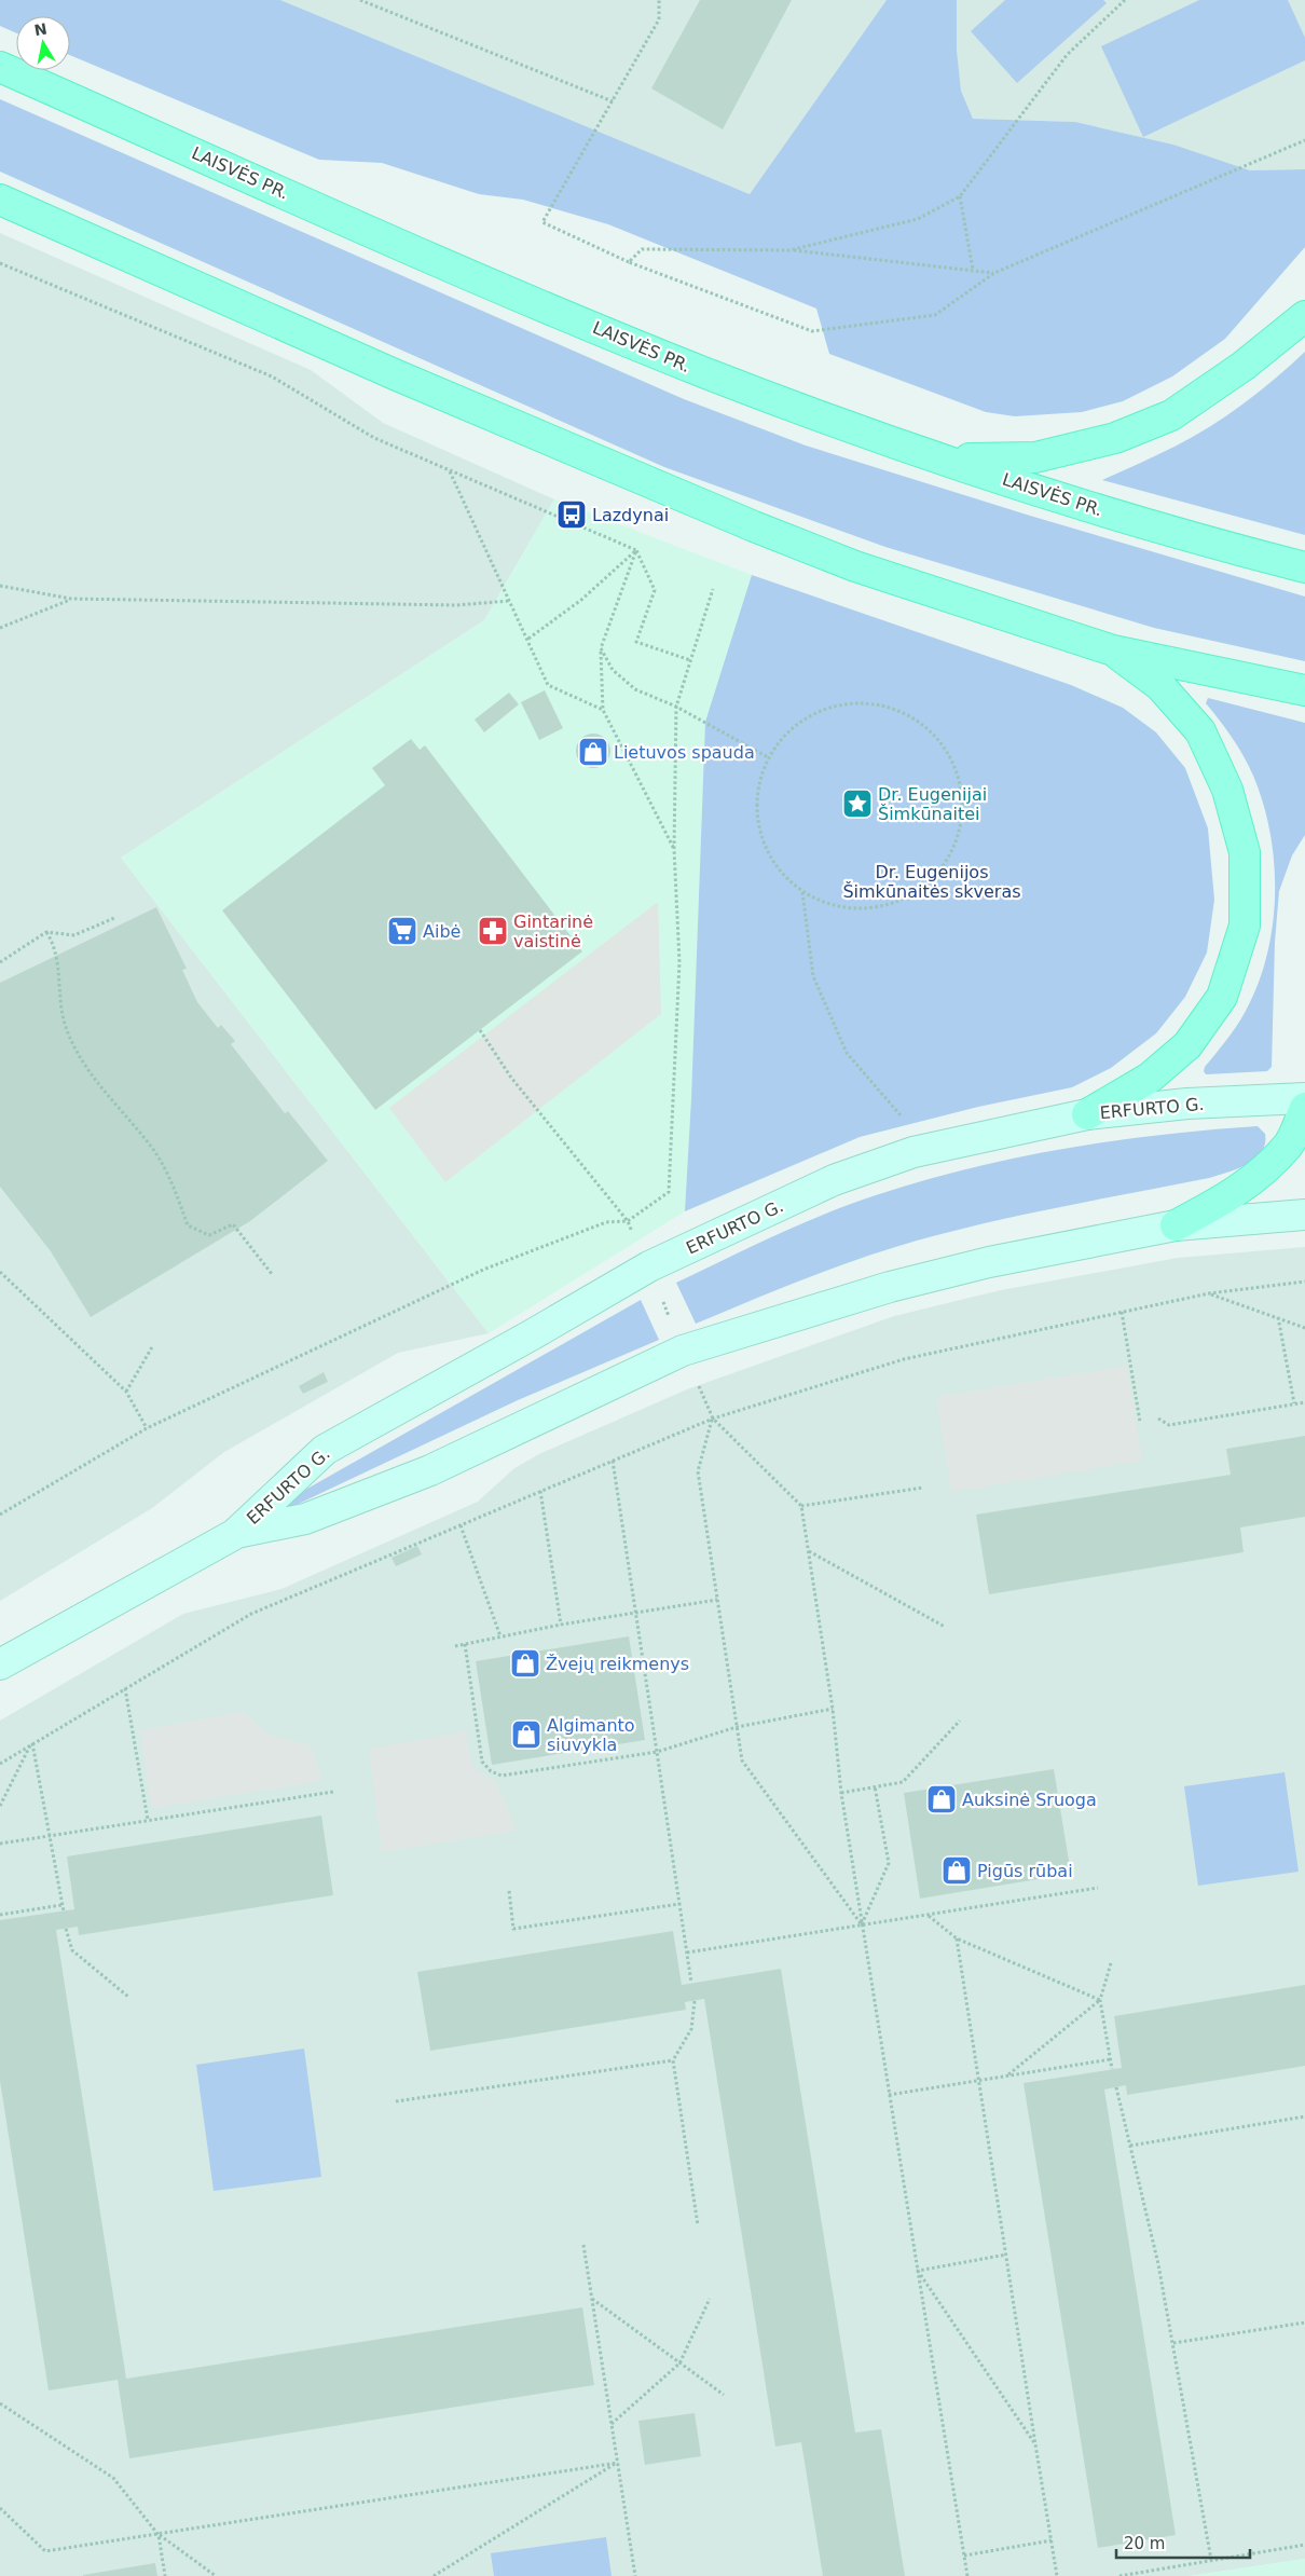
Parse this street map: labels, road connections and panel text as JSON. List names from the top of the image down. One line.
{"streets":{"main road":["LAISVĖS PR."],"street":["ERFURTO G."]},"parks":["Dr. Eugenijos Šimkūnaitės skveras"],"places":{"bus stop":["Lazdynai"],"shop":["Lietuvos spauda","Žvejų reikmenys","Algimanto siuvykla","Auksinė Sruoga","Pigūs rūbai"],"place":["Dr. Eugenijai Šimkūnaitei"],"supermarket":["Aibė"],"pharmacy":["Gintarinė vaistinė"]},"scale_bar":"20 m","north":"top"}
